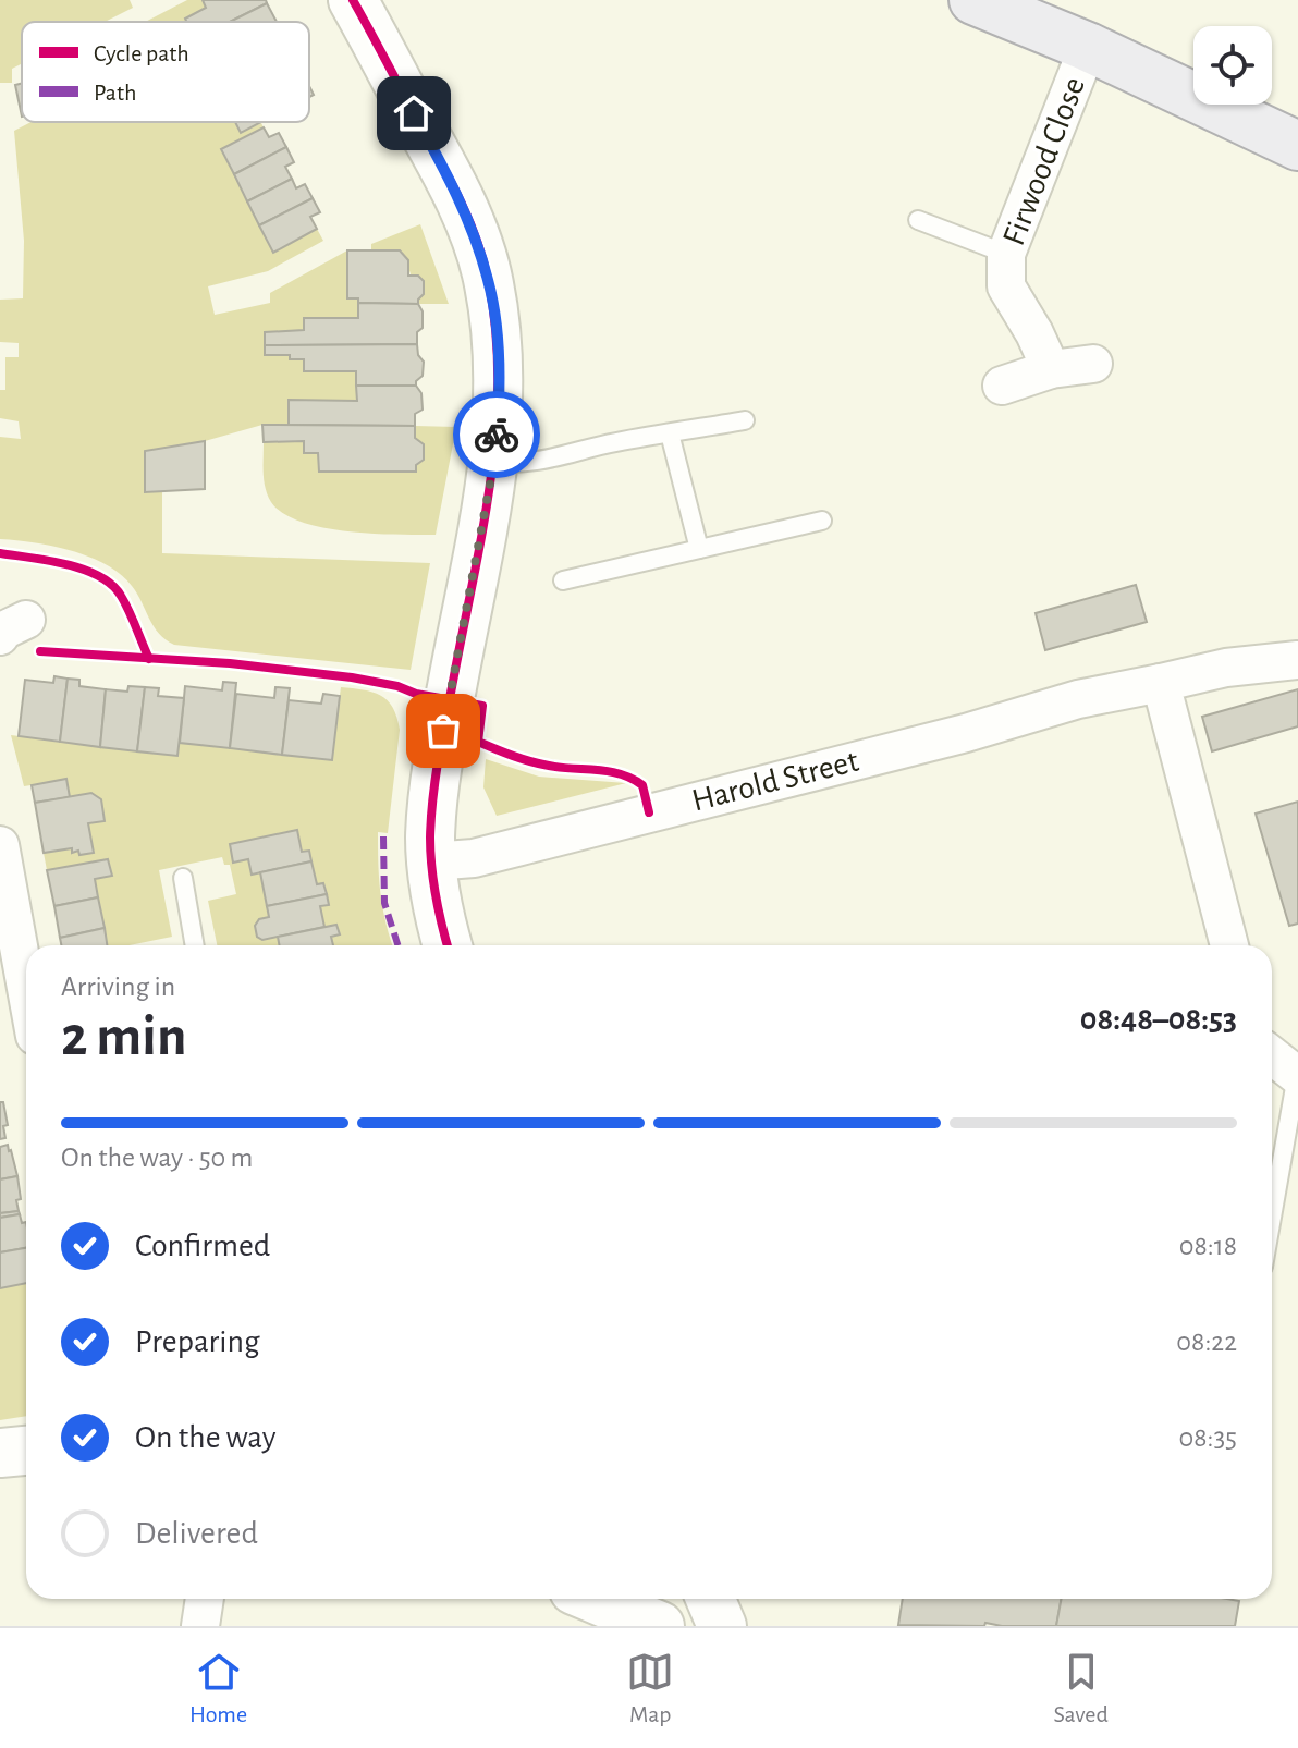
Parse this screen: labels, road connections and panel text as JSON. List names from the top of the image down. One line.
{"streets":{"street":["Firwood Close","Harold Street"]},"legend":["Cycle path","Path"],"page":{"heading":["2 min","Arriving in","08:48–08:53"],"bar":"On the way · 50 m","list":[["Confirmed","08:18"],["Preparing","08:22"],["On the way","08:35"],"Delivered"],"tabs":["Home","Map","Saved"]}}
